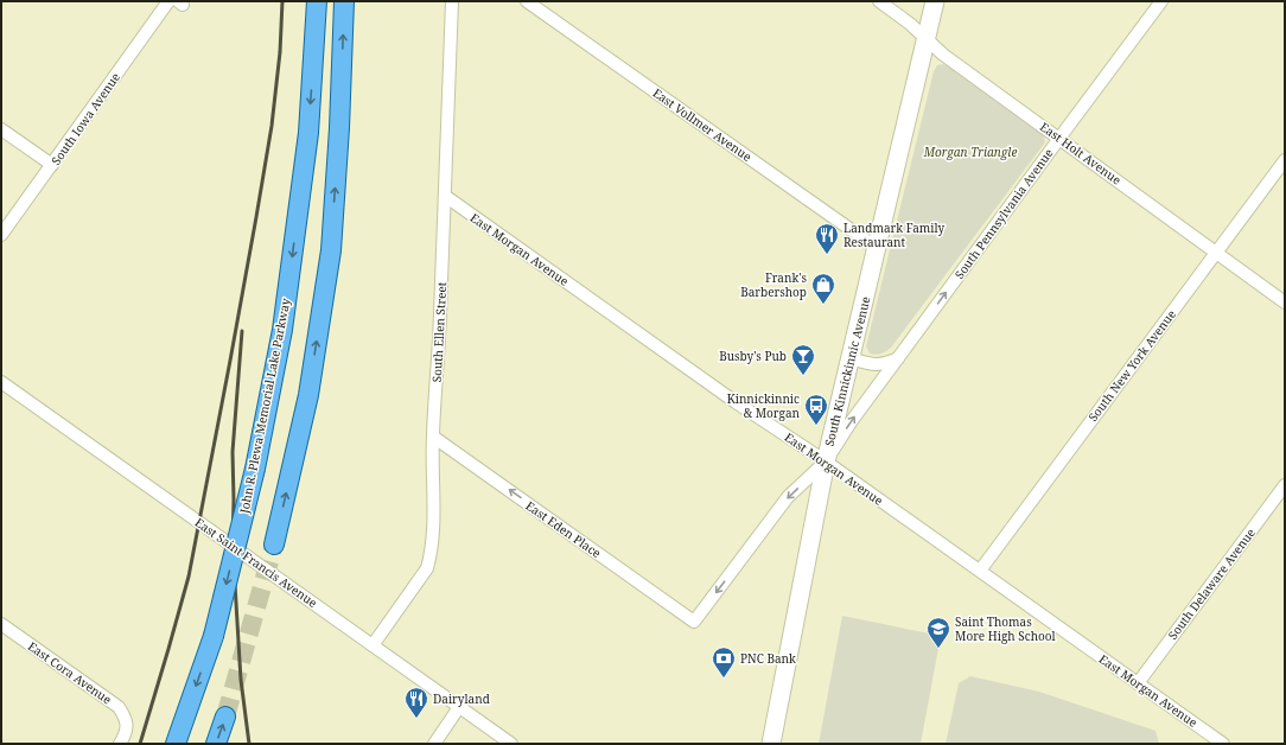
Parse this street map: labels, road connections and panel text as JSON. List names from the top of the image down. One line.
{"streets":{"main road":["South Kinnickinnic Avenue","John R. Plewa Memorial Lake Parkway"],"street":["South Iowa Avenue","East Vollmer Avenue","East Holt Avenue","South Pennsylvania Avenue","East Morgan Avenue","South Ellen Street","South New York Avenue","East Eden Place","East Saint Francis Avenue","South Delaware Avenue","East Cora Avenue"]},"crossings":[["East Vollmer Avenue","South Kinnickinnic Avenue"],["East Holt Avenue","South Pennsylvania Avenue"],["East Holt Avenue","South New York Avenue"],["East Holt Avenue","South Kinnickinnic Avenue"],["South Pennsylvania Avenue","East Morgan Avenue"],["South Pennsylvania Avenue","South Kinnickinnic Avenue"],["South Pennsylvania Avenue","East Eden Place"],["East Morgan Avenue","South Ellen Street"],["East Morgan Avenue","South New York Avenue"],["East Morgan Avenue","South Kinnickinnic Avenue"],["East Morgan Avenue","South Delaware Avenue"],["South Ellen Street","East Eden Place"],["South Ellen Street","East Saint Francis Avenue"]],"one_way":["East Eden Place"],"parks":["Morgan Triangle"],"places":{"restaurant":["Landmark Family Restaurant","Dairyland"],"shop":["Frank's Barbershop"],"bar":["Busby's Pub"],"bus stop":["Kinnickinnic & Morgan"],"school or university":["Saint Thomas More High School"],"bank":["PNC Bank"]}}
